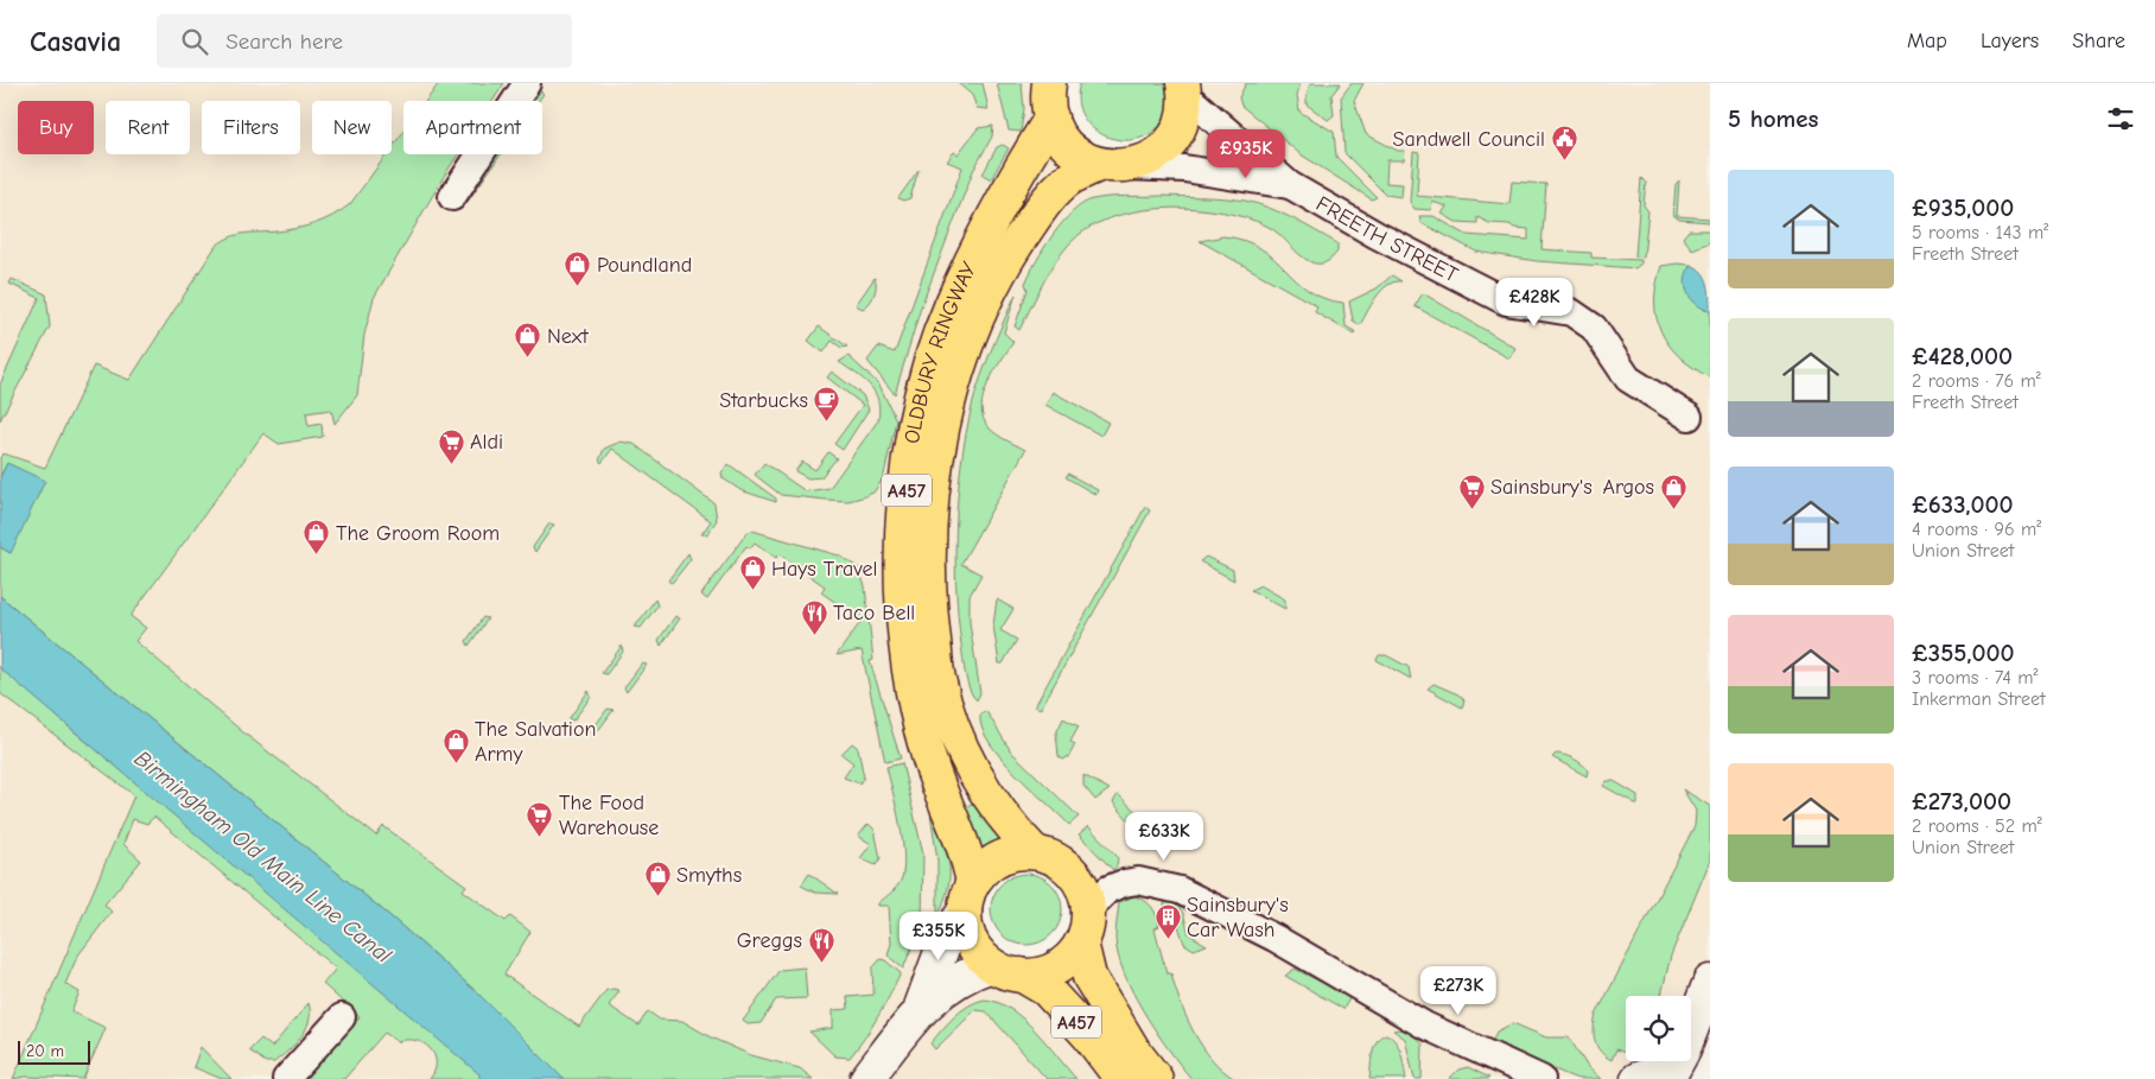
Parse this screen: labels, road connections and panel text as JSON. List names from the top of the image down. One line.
{"streets":{"main road":["OLDBURY RINGWAY","A457"],"street":["FREETH STREET"]},"crossings":[["FREETH STREET","OLDBURY RINGWAY"]],"water":["Birmingham Old Main Line Canal"],"places":{"public building":["Sandwell Council"],"shop":["Poundland","Next","Argos","The Groom Room","Hays Travel","The Salvation Army","Smyths"],"cafe":["Starbucks"],"supermarket":["Aldi","Sainsbury's","The Food Warehouse"],"restaurant":["Taco Bell","Greggs"],"building":["Sainsbury's Car Wash"]},"scale_bar":"20 m","page":{"header":"Casavia","search":"Search here","nav":["Map","Layers","Share"],"heading":"5 homes","chip":["Buy","Rent","Filters","New","Apartment"],"price":["£935K","£428K","£633K","£355K","£273K"],"list":[{"name":"£935,000","note":"5 rooms · 143 m² · Freeth Street"},{"name":"£428,000","note":"2 rooms · 76 m² · Freeth Street"},{"name":"£633,000","note":"4 rooms · 96 m² · Union Street"},{"name":"£355,000","note":"3 rooms · 74 m² · Inkerman Street"},{"name":"£273,000","note":"2 rooms · 52 m² · Union Street"}],"scale":"20 m"}}
